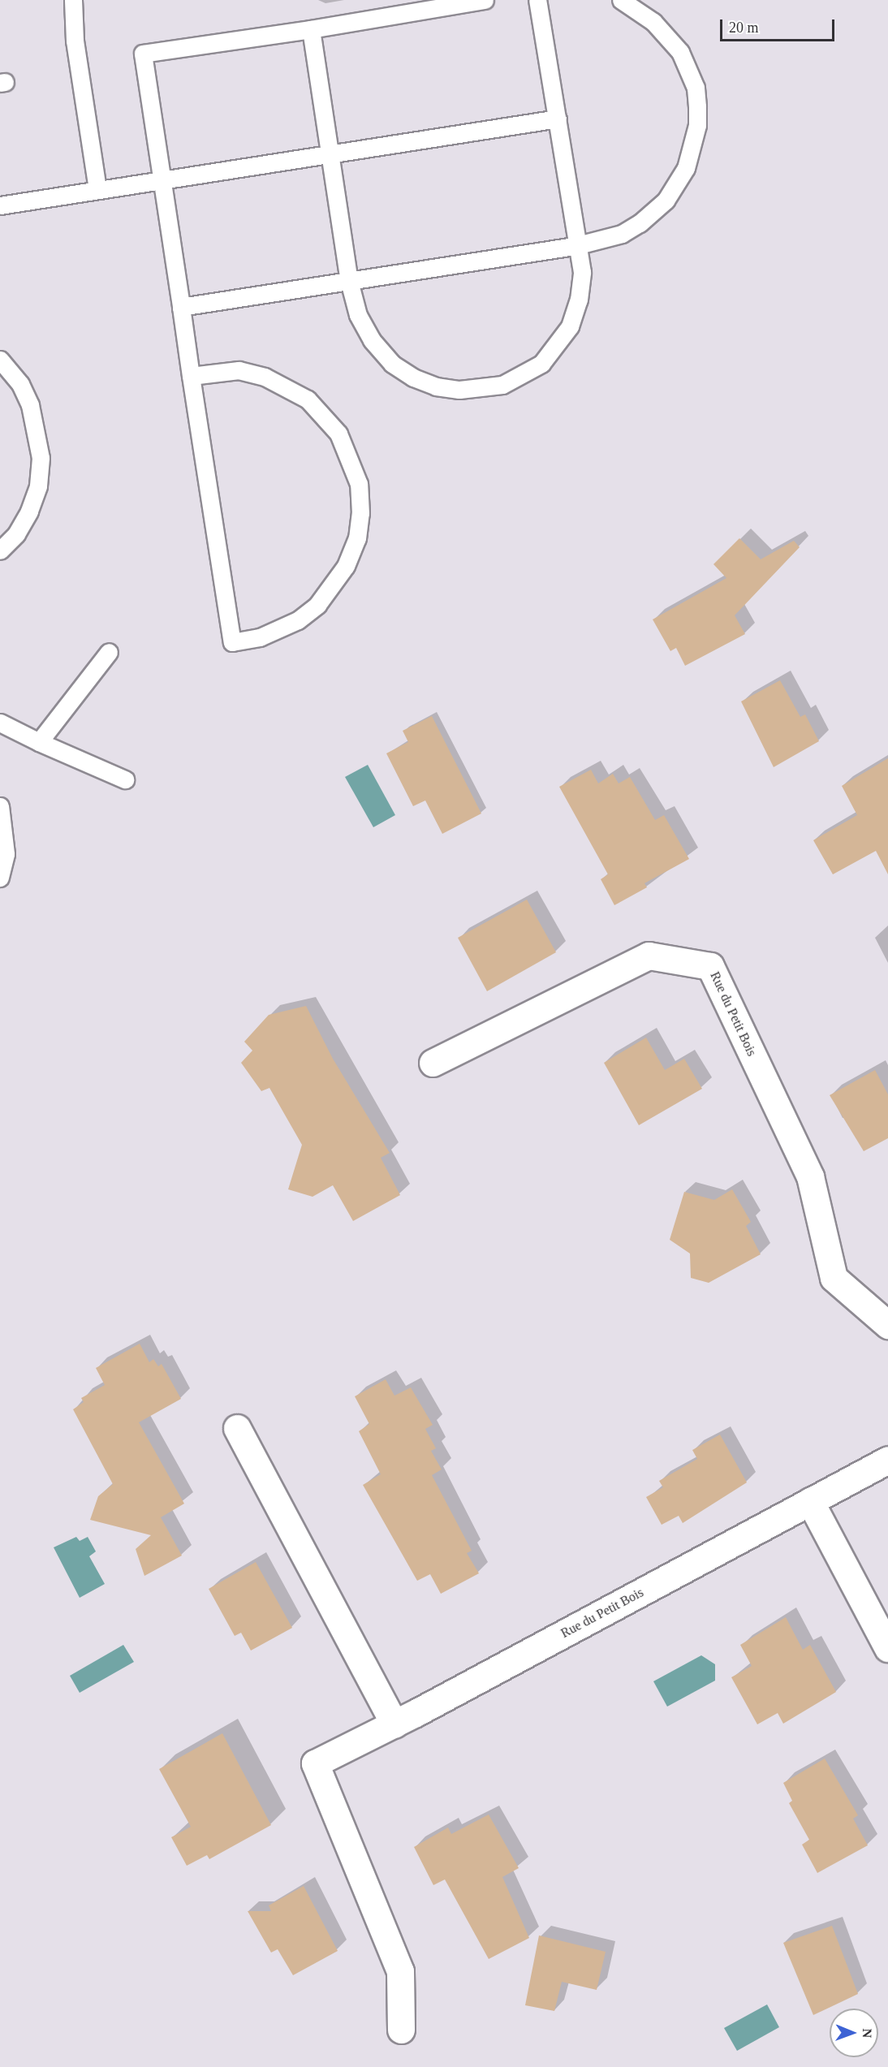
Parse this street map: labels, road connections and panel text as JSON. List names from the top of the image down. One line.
{"streets":{"street":["Rue du Petit Bois"]},"scale_bar":"20 m","north":"right"}
